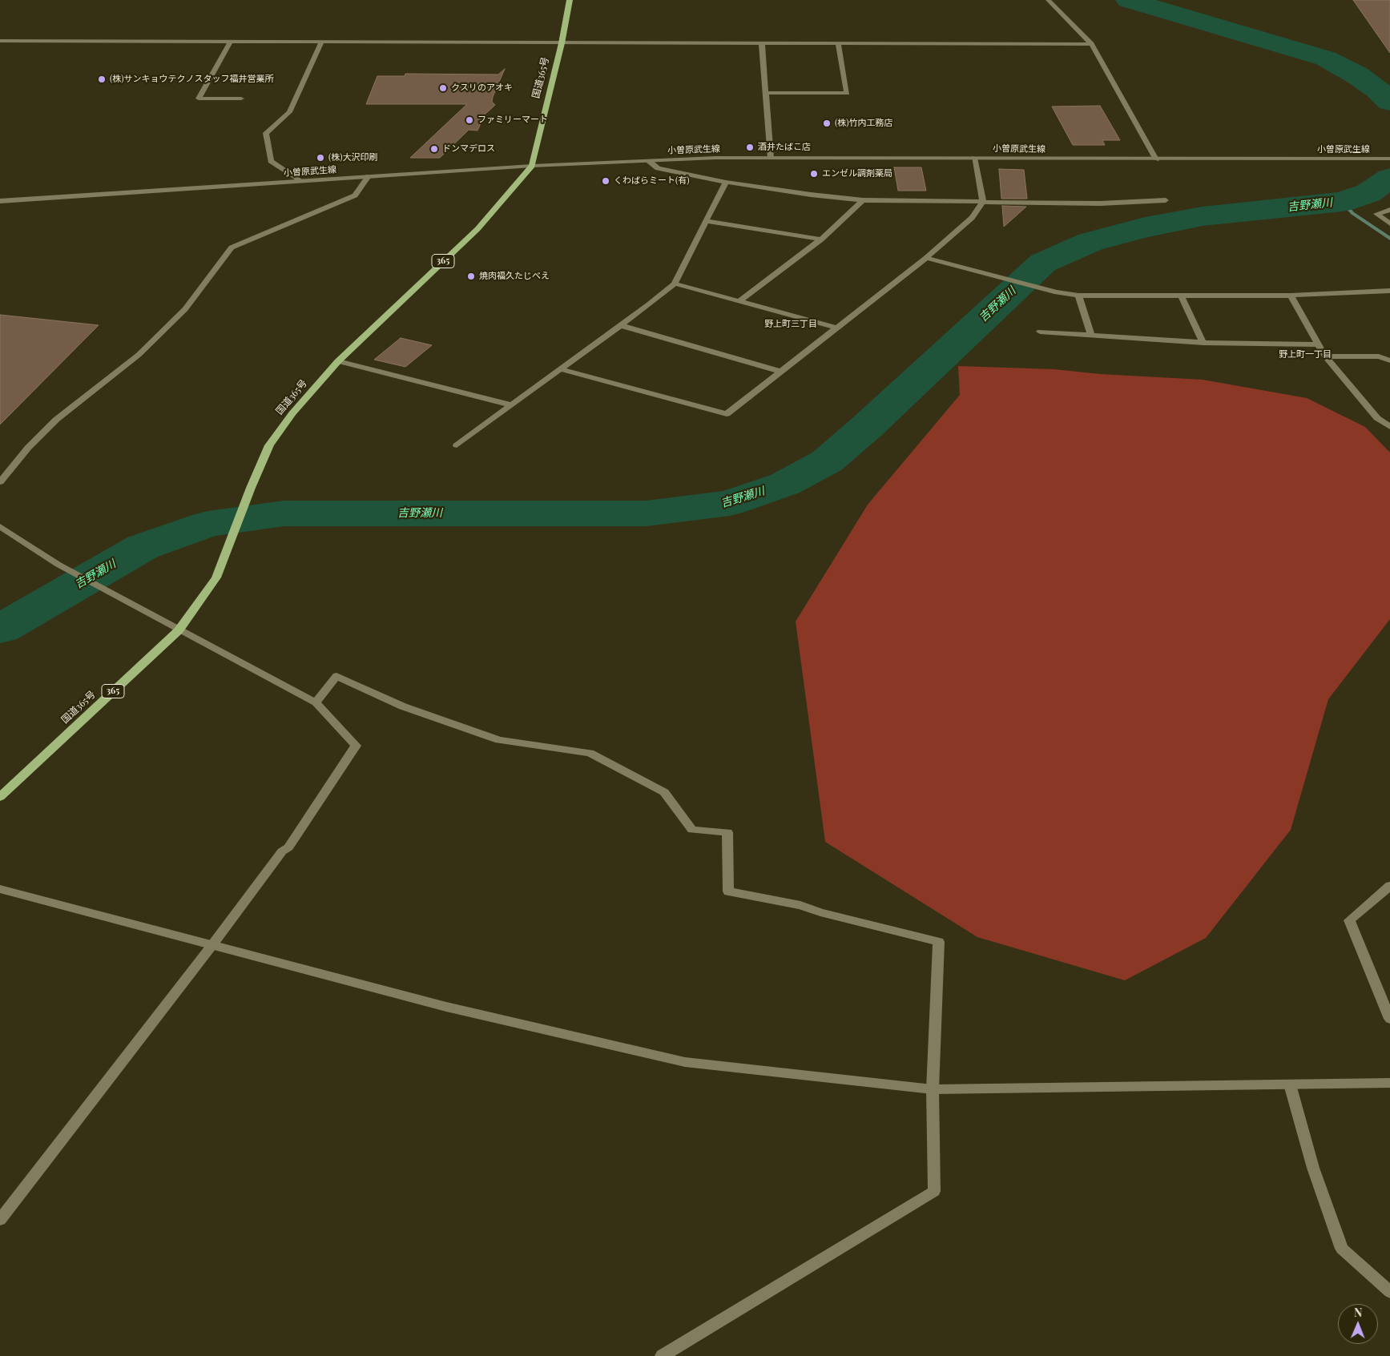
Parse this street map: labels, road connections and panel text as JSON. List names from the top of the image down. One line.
{"streets":{"highway":["国道365号","365"],"street":["小曽原武生線"]},"crossings":[["国道365号","小曽原武生線"]],"districts":["野上町三丁目","野上町一丁目"],"water":["吉野瀬川"],"places":["(株)サンキョウテクノスタッフ福井営業所","クスリのアオキ","ファミリーマート","(株)竹内工務店","酒井たばこ店","ドンマデロス","(株)大沢印刷","エンゼル調剤薬局","くわばらミート(有)","焼肉福久たじべえ"],"north":"top"}
